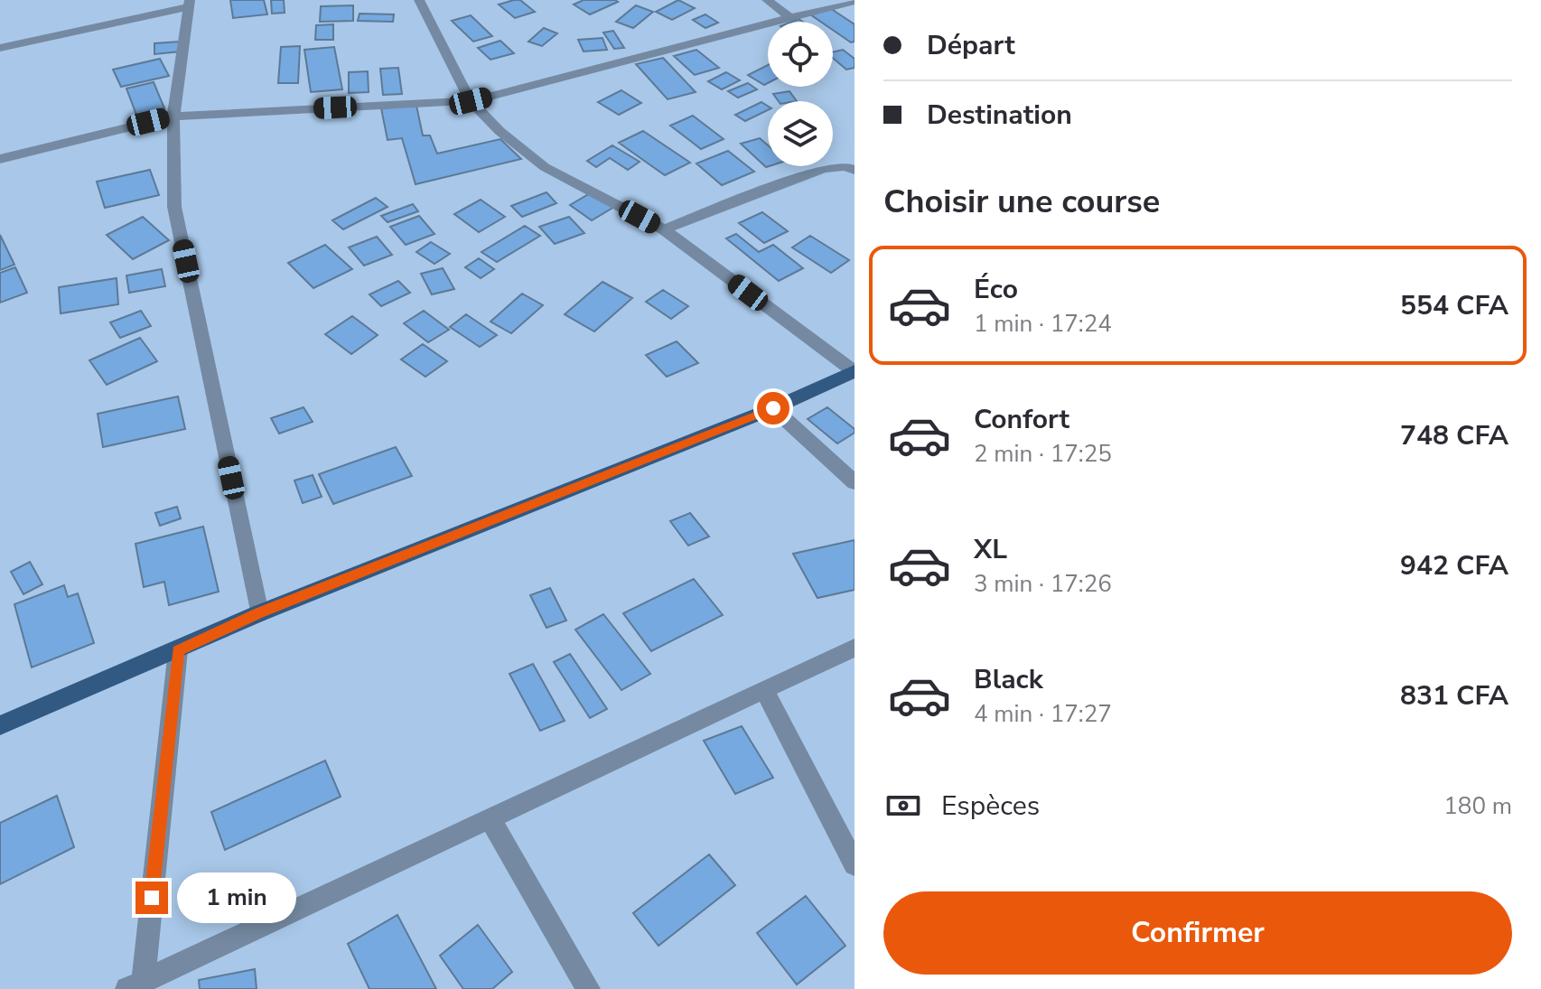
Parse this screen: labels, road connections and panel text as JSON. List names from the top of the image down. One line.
{"page":{"banner":["Départ","Destination"],"heading":"Choisir une course","list":[{"name":"Éco","note":"1 min · 17:24","value":"554 CFA"},{"name":"Confort","note":"2 min · 17:25","value":"748 CFA"},{"name":"XL","note":"3 min · 17:26","value":"942 CFA"},{"name":"Black","note":"4 min · 17:27","value":"831 CFA"}],"pay":["Espèces","180 m"],"bubble":"1 min","buttons":"Confirmer"}}
